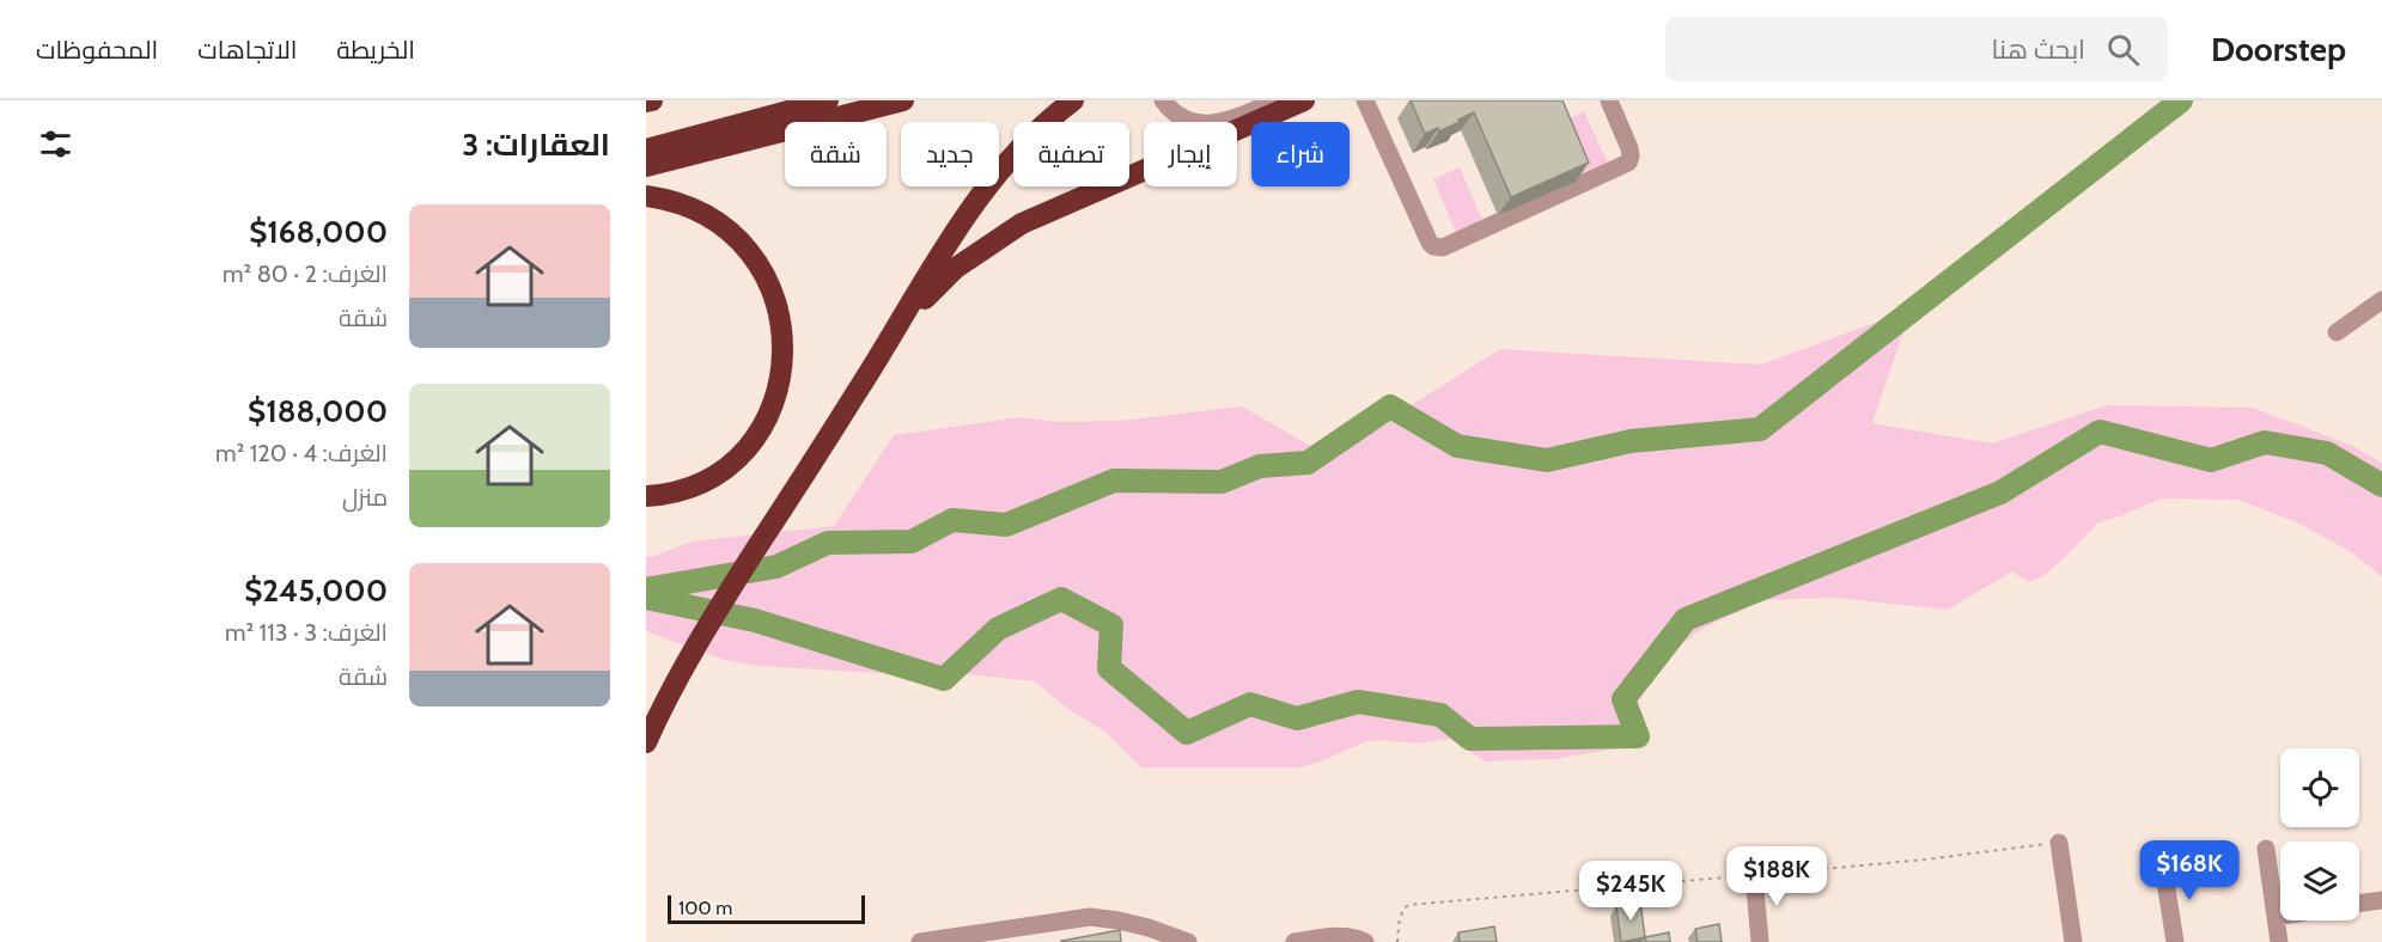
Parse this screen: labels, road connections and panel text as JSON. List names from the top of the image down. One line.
{"scale_bar":"100 m","page":{"header":"Doorstep","search":"ابحث هنا","nav":["الخريطة","الاتجاهات","المحفوظات"],"heading":"العقارات: 3","chip":["شراء","إيجار","تصفية","جديد","شقة"],"list":[{"name":"$168,000","note":"الغرف: 2 · 80 m² · شقة"},{"name":"$188,000","note":"الغرف: 4 · 120 m² · منزل"},{"name":"$245,000","note":"الغرف: 3 · 113 m² · شقة"}],"price":["$168K","$188K","$245K"],"scale":"100 m"}}
